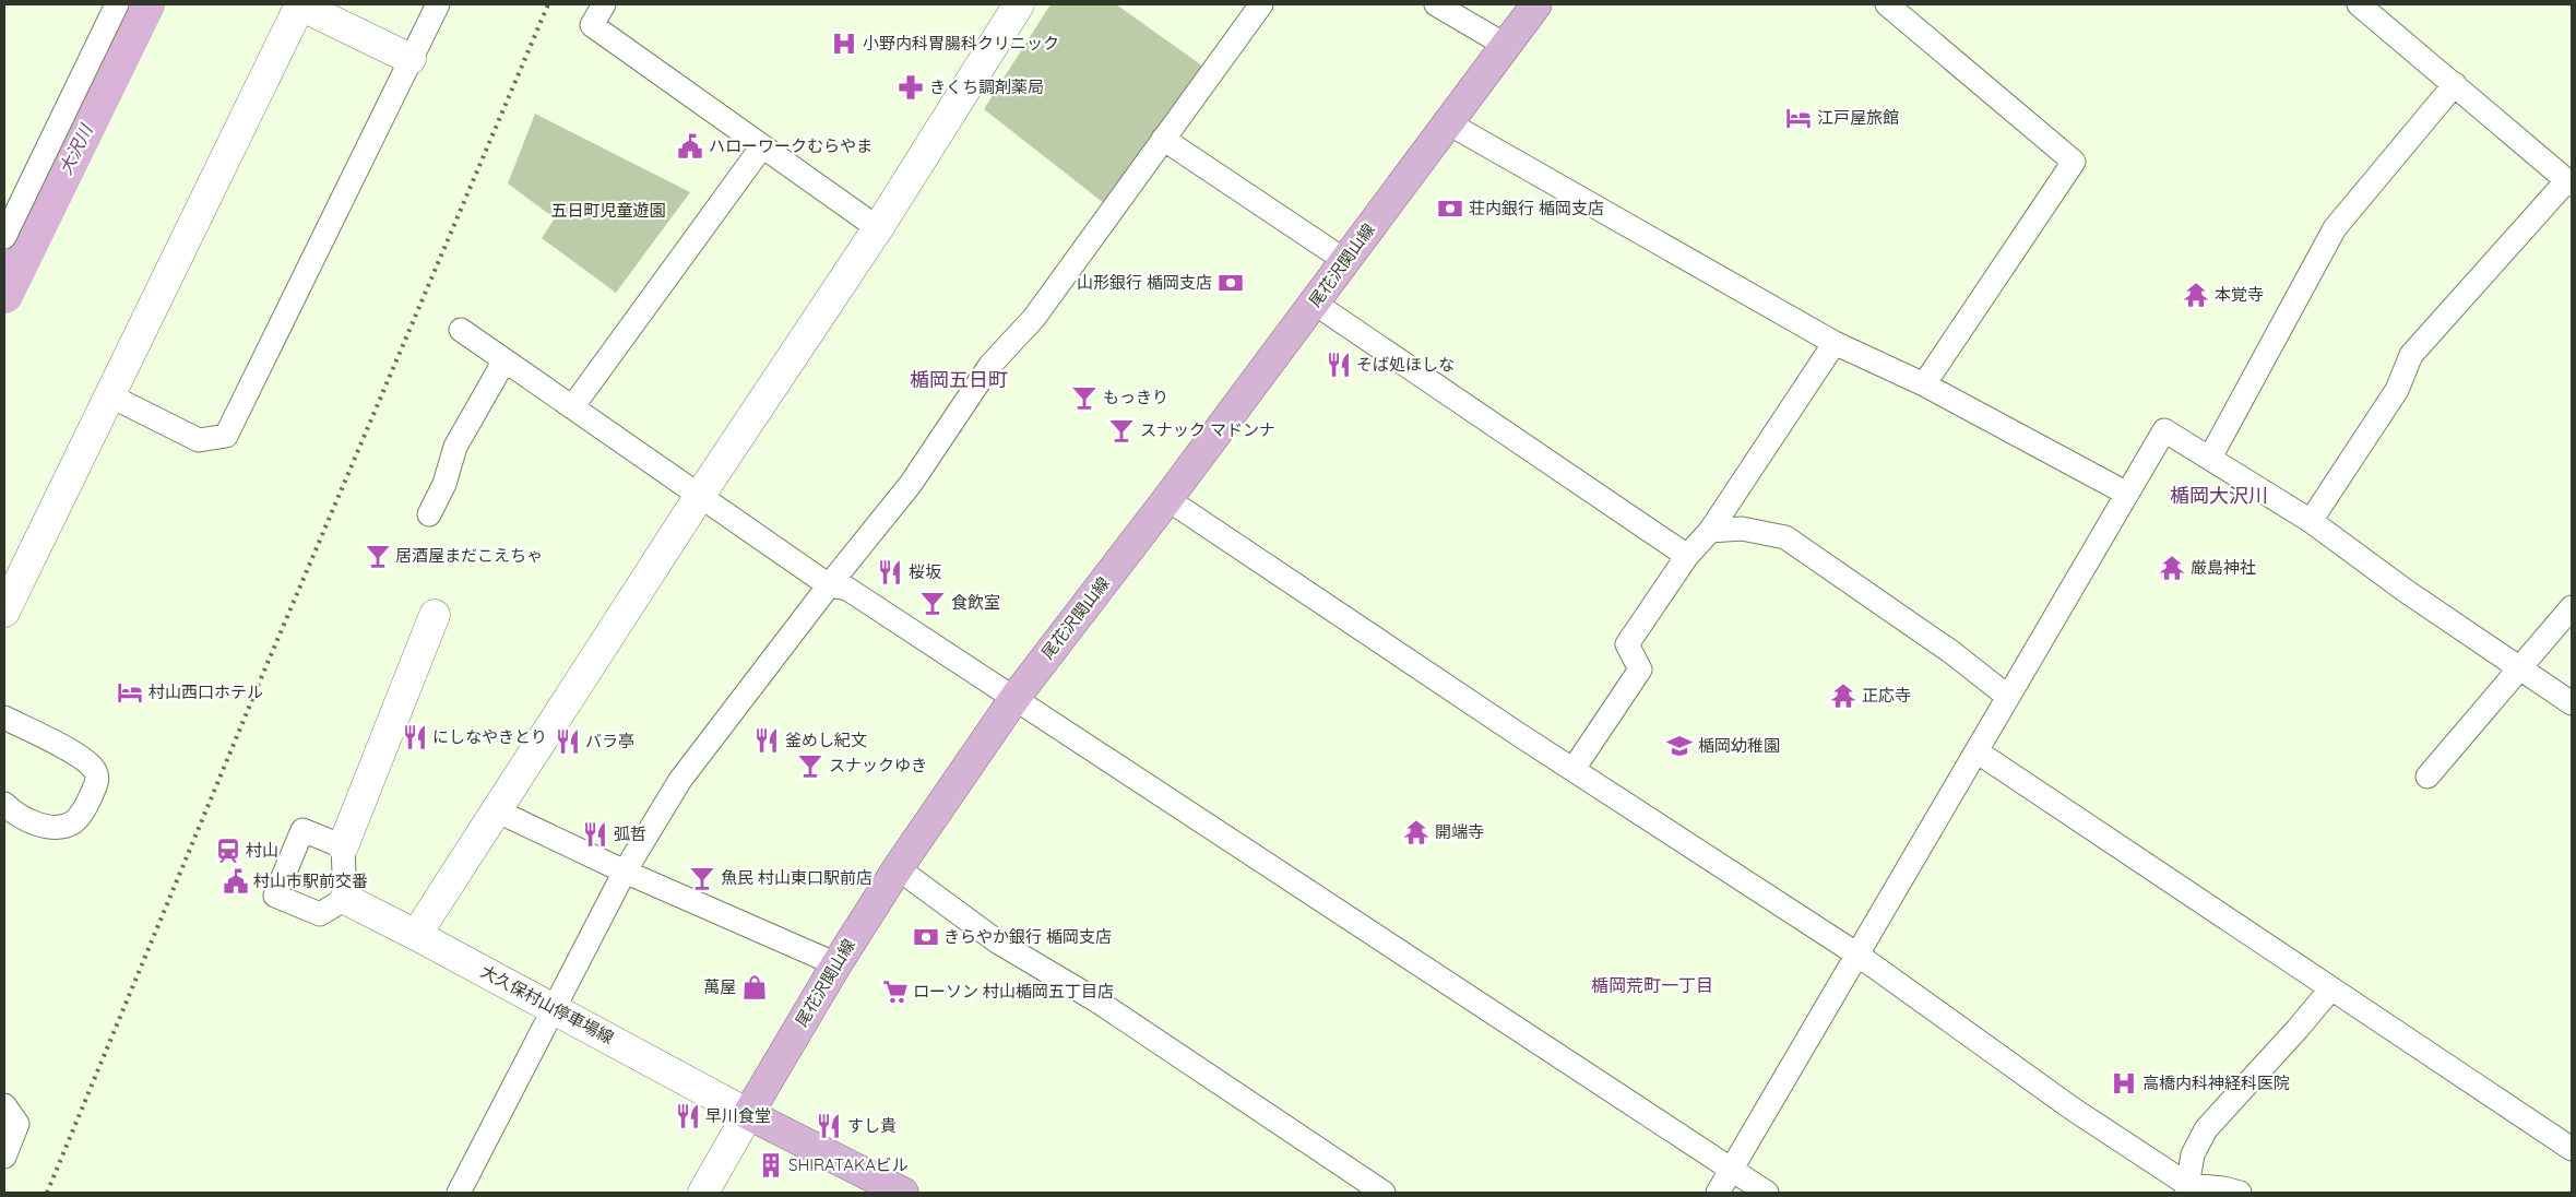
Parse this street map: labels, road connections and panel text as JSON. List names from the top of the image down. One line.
{"streets":{"main road":["尾花沢関山線"],"street":["大久保村山停車場線"]},"crossings":[["尾花沢関山線","大久保村山停車場線"]],"districts":["楯岡五日町","楯岡大沢川","楯岡荒町一丁目"],"water":["大沢川"],"parks":["五日町児童遊園"],"places":{"hospital":["小野内科胃腸科クリニック","高橋内科神経科医院"],"pharmacy":["きくち調剤薬局"],"hotel":["江戸屋旅館","村山西口ホテル"],"public building":["ハローワークむらやま","村山市駅前交番"],"bank":["荘内銀行 楯岡支店","山形銀行 楯岡支店","きらやか銀行 楯岡支店"],"temple":["本覚寺","厳島神社","正応寺","開端寺"],"restaurant":["そば処ほしな","桜坂","にしなやきとり","釜めし紀文","バラ亭","弧哲","早川食堂","すし貴"],"bar":["もっきり","スナック マドンナ","居酒屋まだこえちゃ","食飲室","スナックゆき","魚民 村山東口駅前店"],"school or university":["楯岡幼稚園"],"station":["村山"],"shop":["萬屋"],"supermarket":["ローソン 村山楯岡五丁目店"],"building":["SHIRATAKAビル"]}}
